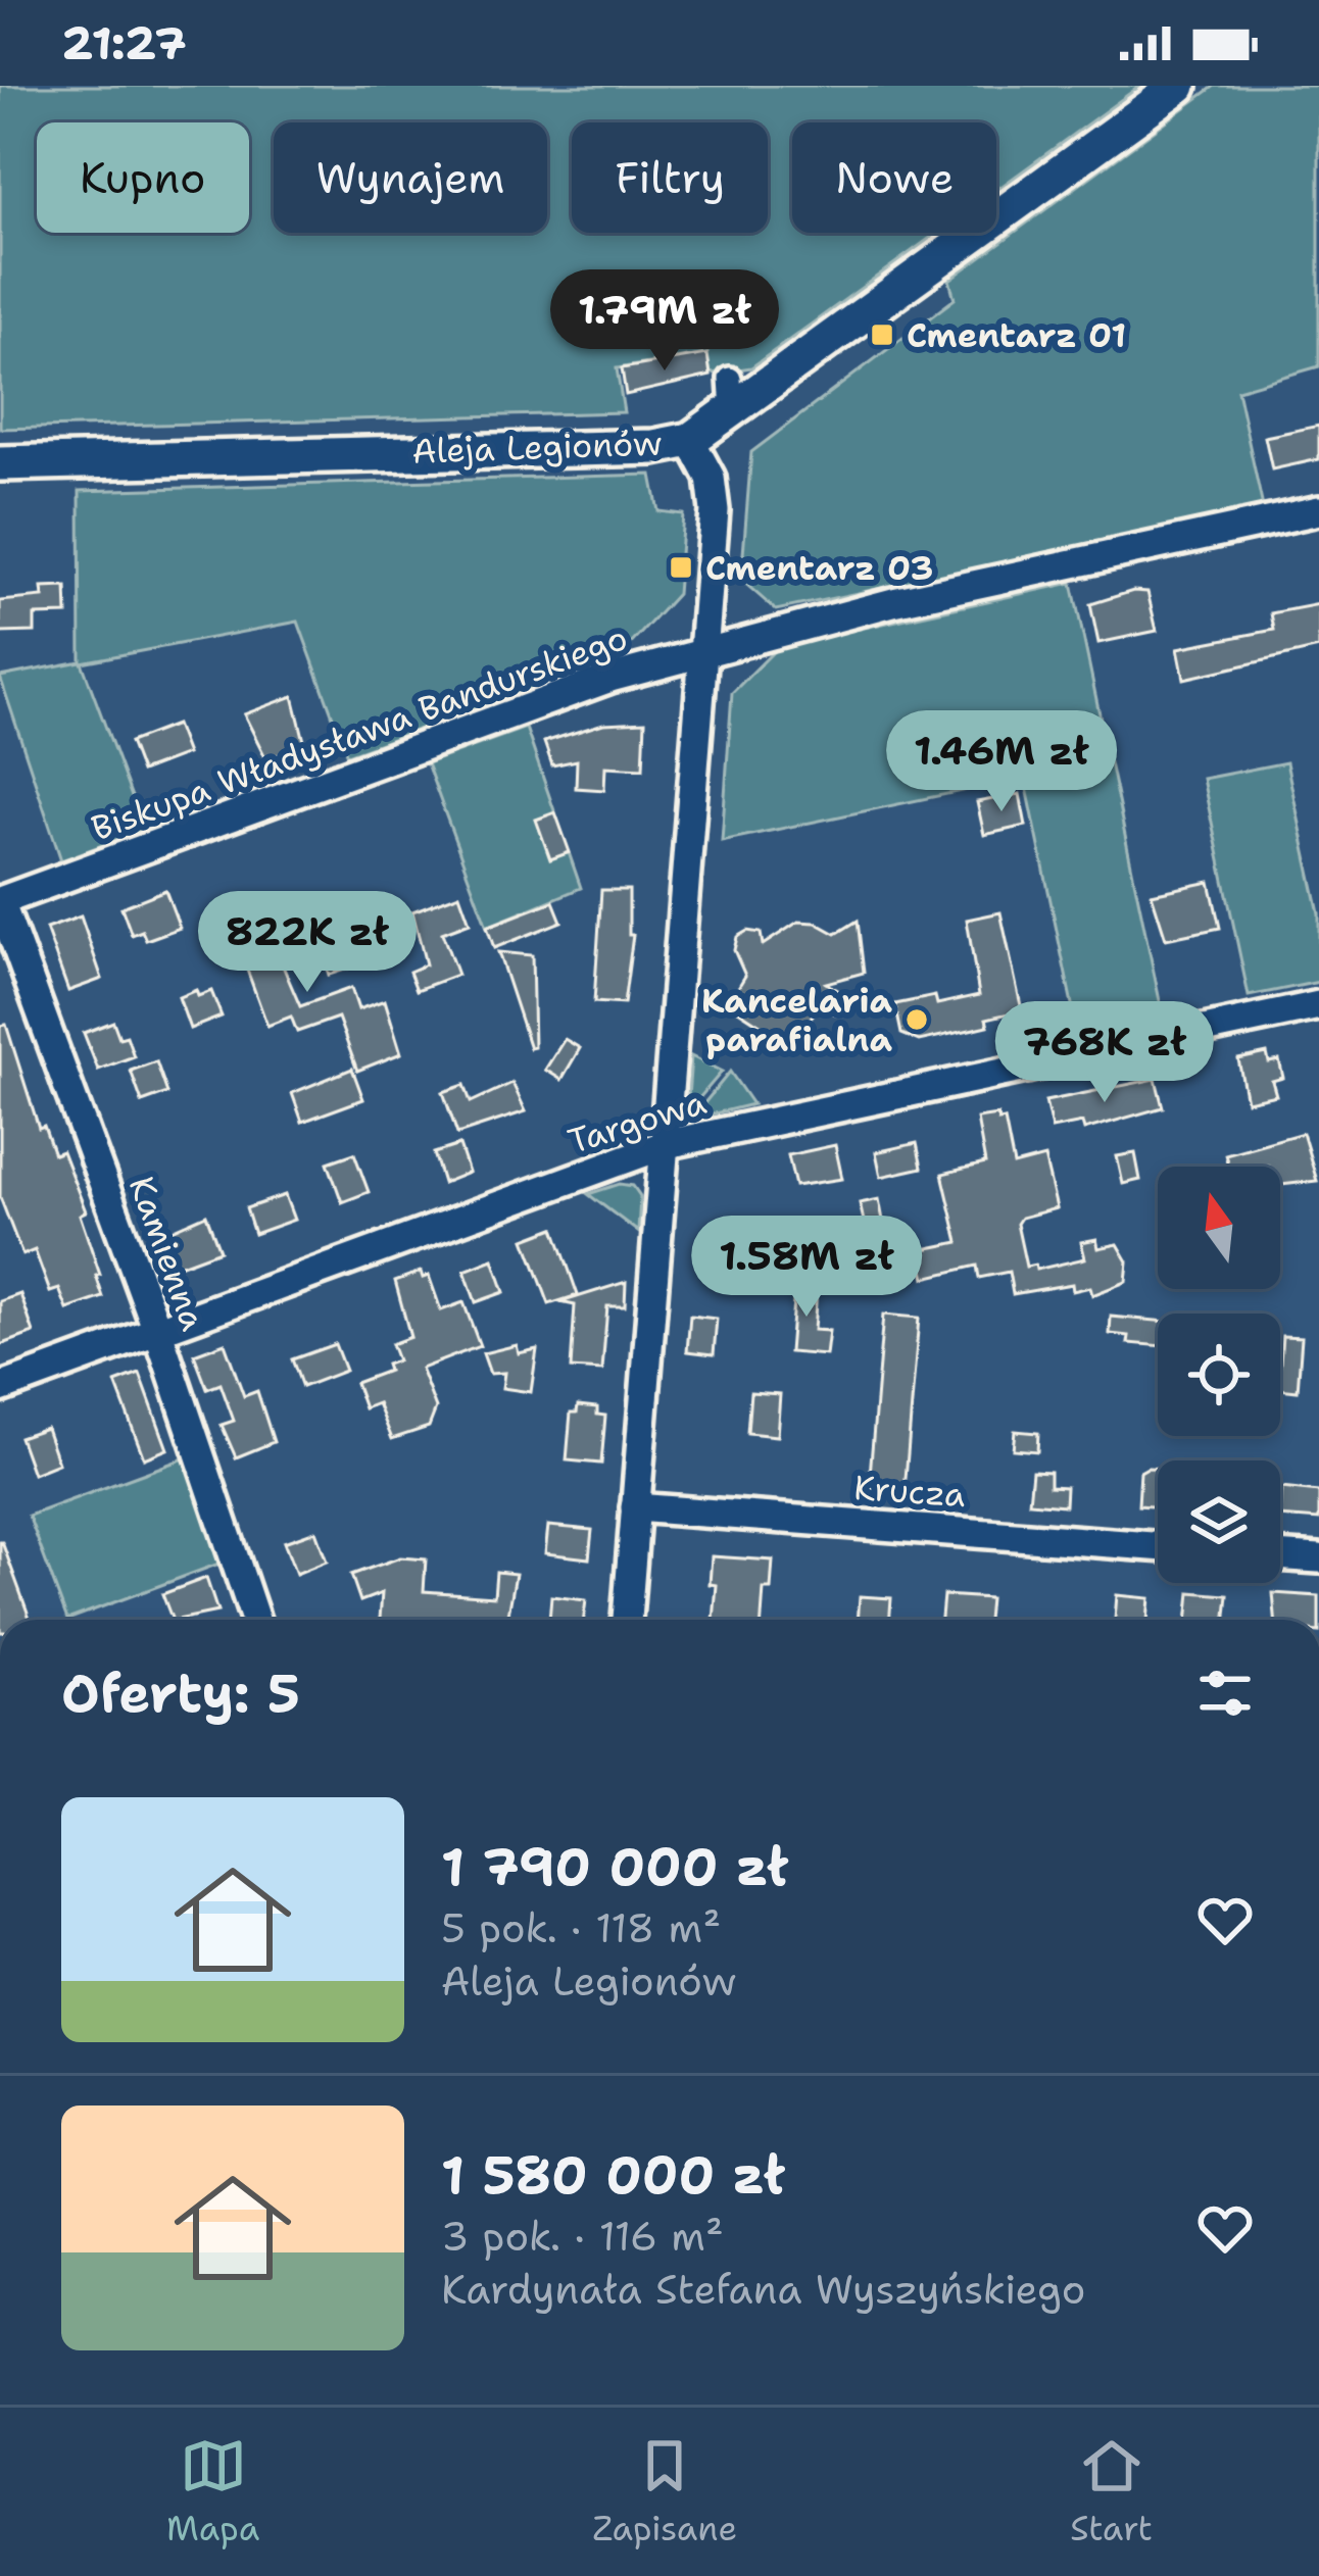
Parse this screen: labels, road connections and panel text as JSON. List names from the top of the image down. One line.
{"streets":{"street":["Aleja Legionów","Biskupa Władysława Bandurskiego","Targowa","Kamienna","Krucza"]},"crossings":[["Biskupa Władysława Bandurskiego","Kamienna"],["Targowa","Kamienna"]],"places":{"transit":["Cmentarz 01","Cmentarz 03"],"other":["Kancelaria parafialna"]},"north":"top","page":{"status":"21:27","chip":["Kupno","Wynajem","Filtry","Nowe"],"price":["1.79M zł","1.46M zł","822K zł","768K zł","1.58M zł"],"heading":"Oferty: 5","list":[{"name":"1 790 000 zł","note":"5 pok. · 118 m² · Aleja Legionów"},{"name":"1 580 000 zł","note":"3 pok. · 116 m² · Kardynała Stefana Wyszyńskiego"}],"tabs":["Mapa","Zapisane","Start"]}}
